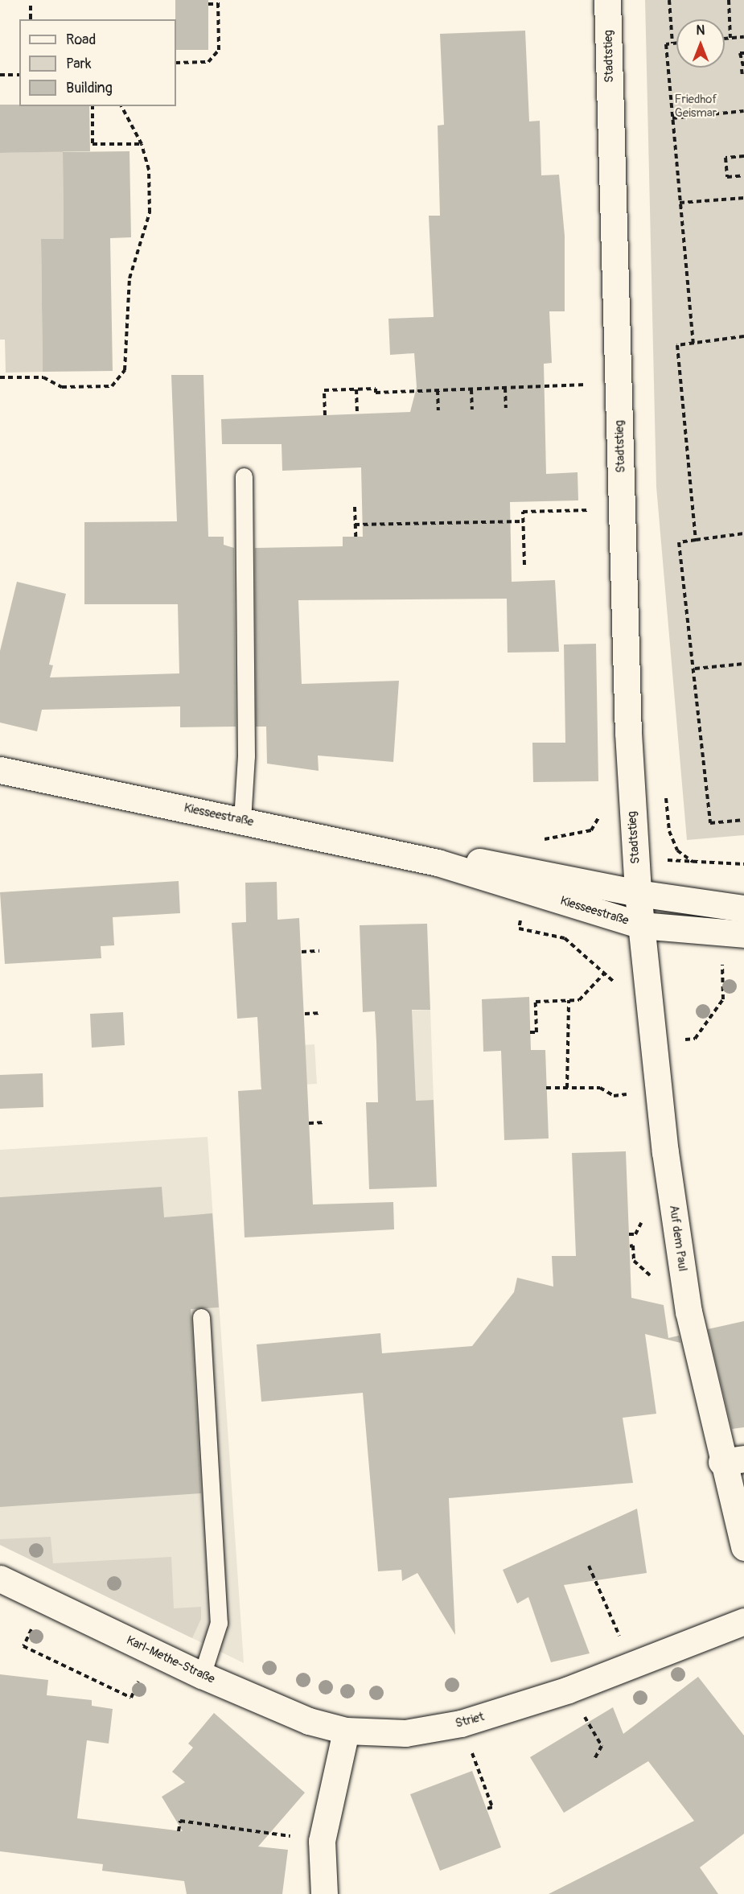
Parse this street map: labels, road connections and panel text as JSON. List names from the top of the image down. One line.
{"streets":{"street":["Stadtstieg","Kiesseestraße","Auf dem Paul","Karl-Methe-Straße","Striet"]},"crossings":[["Stadtstieg","Kiesseestraße"],["Kiesseestraße","Auf dem Paul"],["Karl-Methe-Straße","Striet"]],"parks":["Friedhof Geismar"],"legend":["Road","Park","Building"],"north":"top"}
